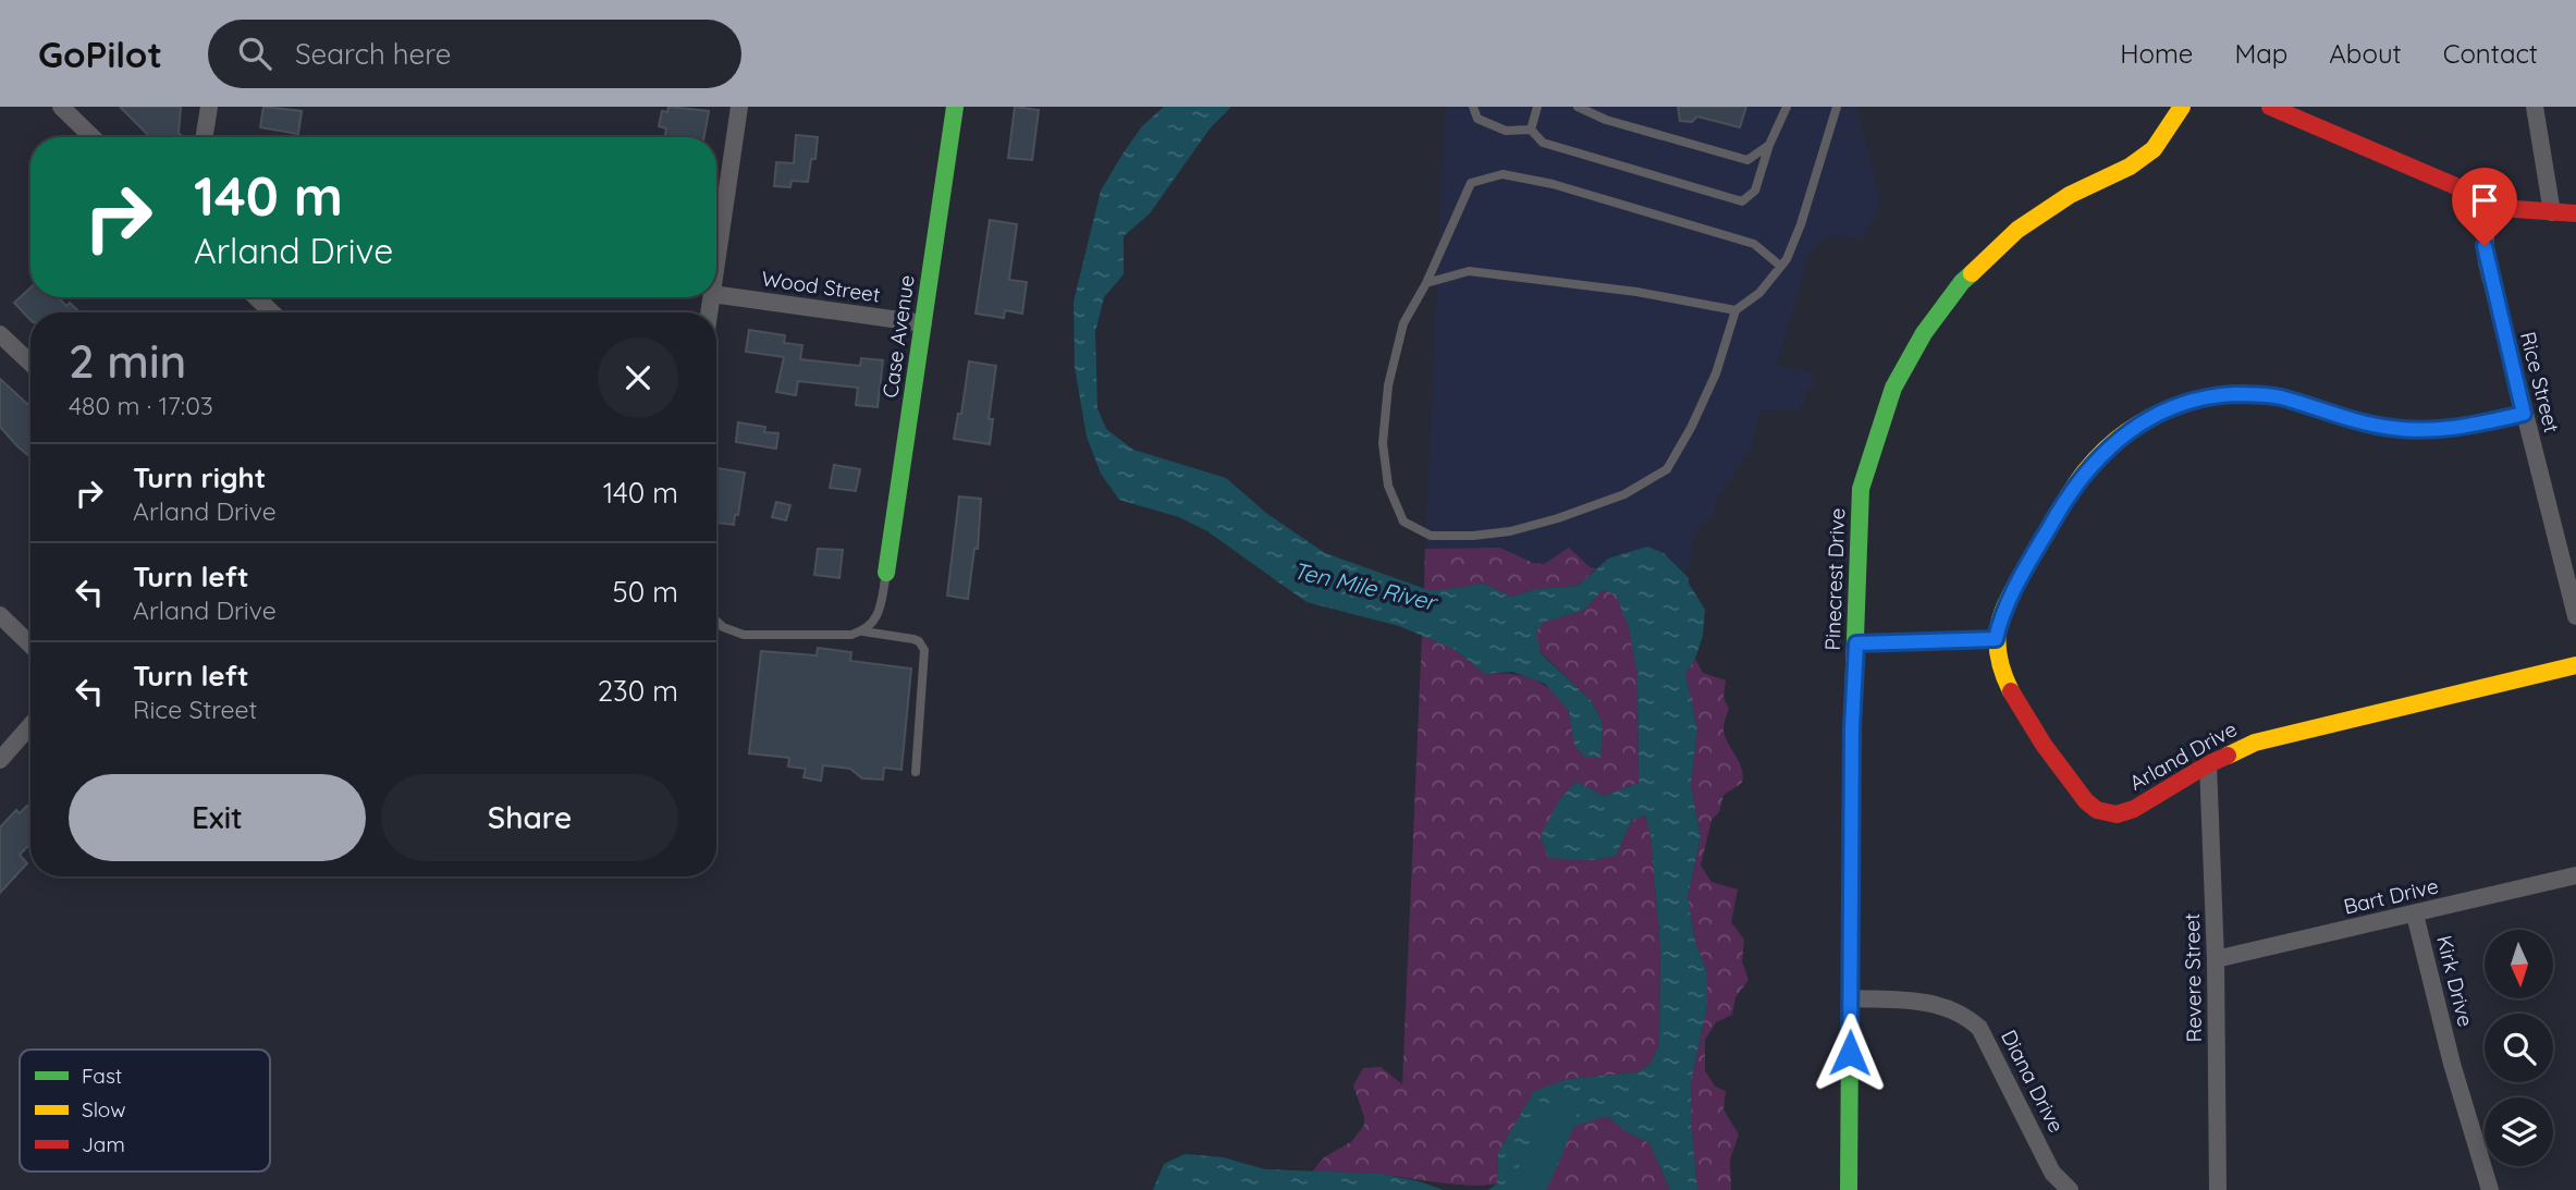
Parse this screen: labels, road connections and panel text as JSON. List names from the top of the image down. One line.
{"streets":{"street":["Wood Street","Case Avenue","Rice Street","Pinecrest Drive","Arland Drive","Bart Drive","Revere Street","Kirk Drive","Diana Drive"]},"crossings":[["Wood Street","Case Avenue"],["Pinecrest Drive","Diana Drive"],["Arland Drive","Revere Street"],["Bart Drive","Revere Street"],["Bart Drive","Kirk Drive"]],"water":["Ten Mile River"],"legend":["Fast","Slow","Jam"],"north":"bottom","page":{"header":"GoPilot","search":"Search here","nav":["Home","Map","About","Contact"],"turn":["140 m","Arland Drive"],"heading":["2 min","480 m · 17:03"],"list":[{"name":"Turn right","note":"Arland Drive","value":"140 m"},{"name":"Turn left","note":"Arland Drive","value":"50 m"},{"name":"Turn left","note":"Rice Street","value":"230 m"}],"buttons":["Exit","Share"]}}
